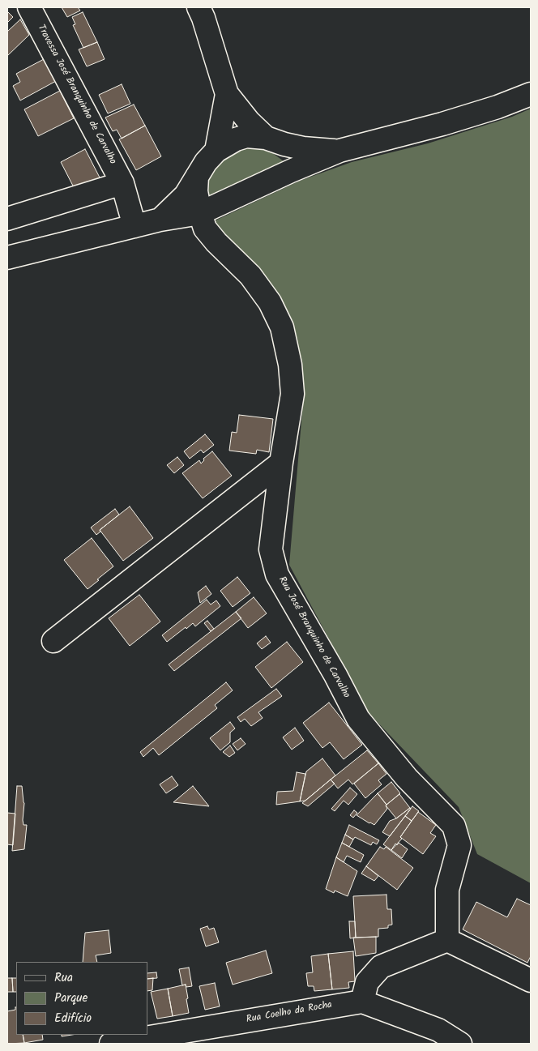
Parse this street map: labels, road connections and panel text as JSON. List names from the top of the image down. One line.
{"streets":{"street":["Travessa José Branquinho de Carvalho","Rua José Branquinho de Carvalho","Rua Coelho da Rocha"]},"legend":["Rua","Parque","Edifício"]}
